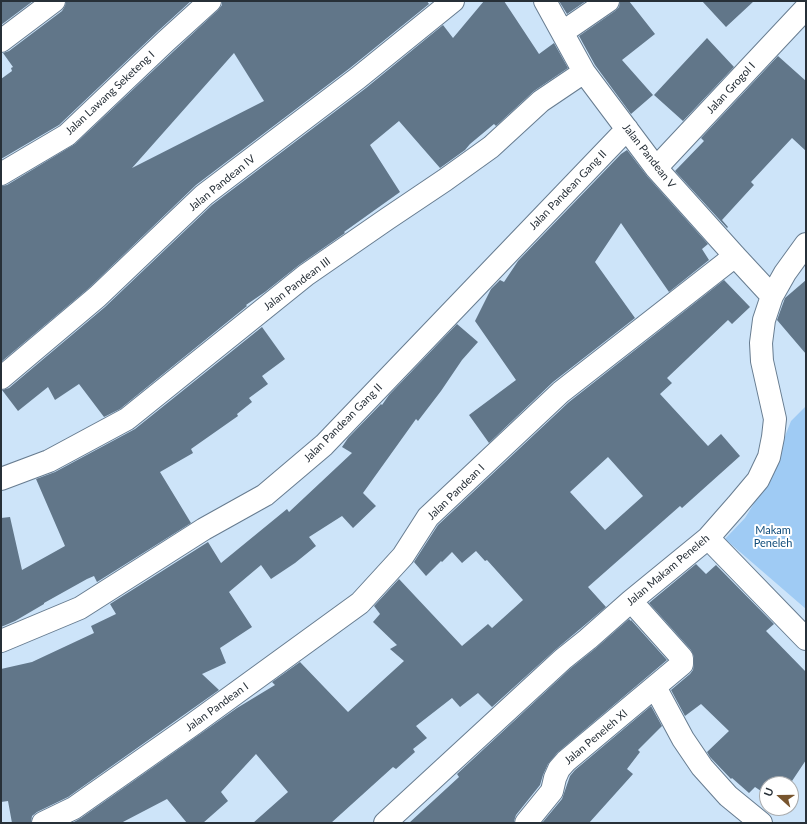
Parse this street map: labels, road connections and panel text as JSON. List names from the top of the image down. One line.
{"streets":{"street":["Jalan Grogol I","Jalan Lawang Seketeng I","Jalan Pandean V","Jalan Pandean IV","Jalan Pandean Gang II","Jalan Pandean III","Jalan Pandean I","Jalan Makam Peneleh","Jalan Peneleh XI"]},"crossings":[["Jalan Grogol I","Jalan Pandean V"],["Jalan Pandean V","Jalan Pandean Gang II"],["Jalan Pandean V","Jalan Pandean III"],["Jalan Pandean V","Jalan Pandean I"],["Jalan Pandean V","Jalan Makam Peneleh"],["Jalan Makam Peneleh","Jalan Peneleh XI"]],"parks":["Makam Peneleh"],"north":"left"}
